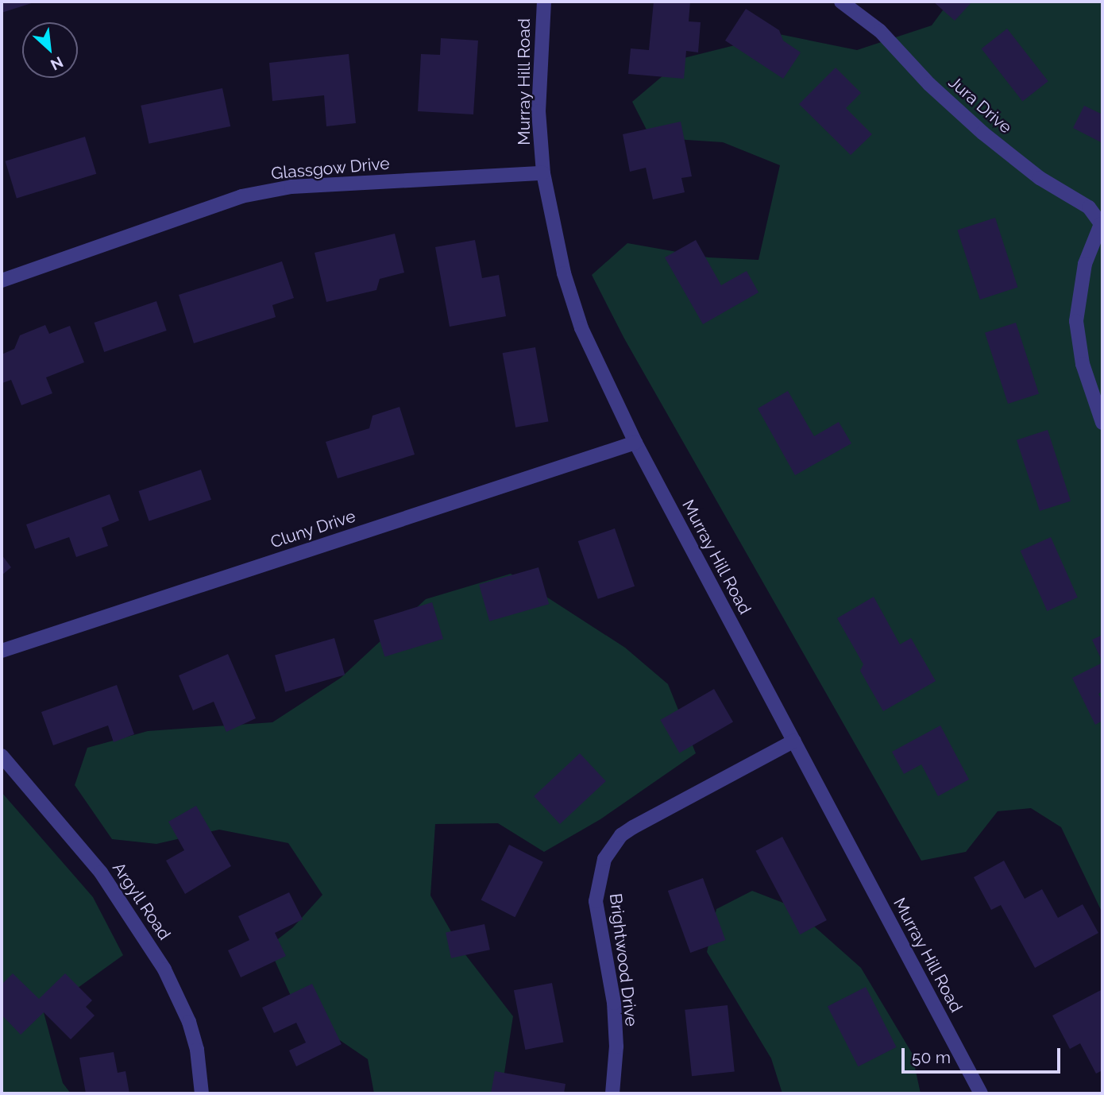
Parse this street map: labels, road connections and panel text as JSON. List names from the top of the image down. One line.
{"streets":{"street":["Murray Hill Road","Jura Drive","Glassgow Drive","Cluny Drive","Argyll Road","Brightwood Drive"]},"crossings":[["Murray Hill Road","Glassgow Drive"],["Murray Hill Road","Cluny Drive"],["Murray Hill Road","Brightwood Drive"]],"scale_bar":"50 m","north":"bottom right"}
